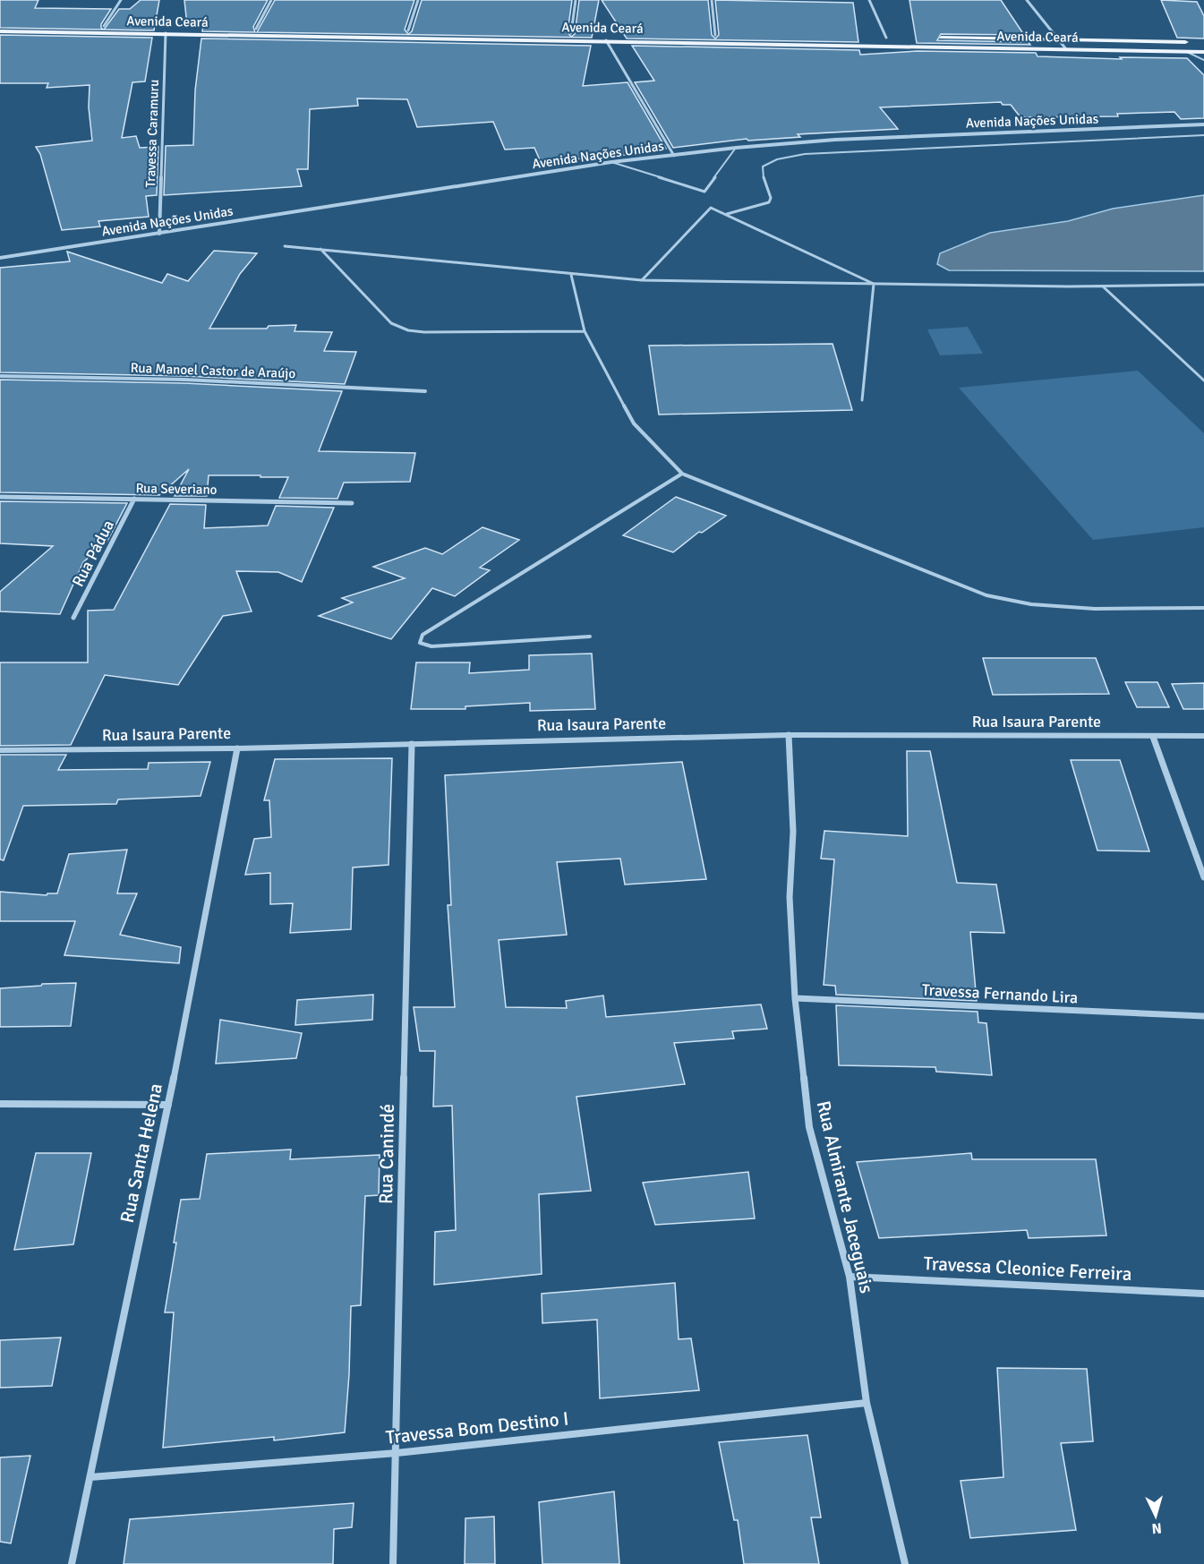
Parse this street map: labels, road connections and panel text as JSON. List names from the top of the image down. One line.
{"streets":{"main road":["Avenida Ceará"],"street":["Avenida Nações Unidas","Travessa Caramuru","Rua Manoel Castor de Araújo","Rua Severiano","Rua Pádua","Rua Isaura Parente","Travessa Fernando Lira","Rua Santa Helena","Rua Canindé","Rua Almirante Jaceguais","Travessa Cleonice Ferreira","Travessa Bom Destino I"]},"crossings":[["Avenida Ceará","Travessa Caramuru"],["Avenida Nações Unidas","Travessa Caramuru"],["Rua Severiano","Rua Pádua"],["Rua Isaura Parente","Rua Santa Helena"],["Rua Isaura Parente","Rua Canindé"],["Rua Isaura Parente","Rua Almirante Jaceguais"],["Travessa Fernando Lira","Rua Almirante Jaceguais"],["Rua Santa Helena","Travessa Bom Destino I"],["Rua Canindé","Travessa Bom Destino I"],["Rua Almirante Jaceguais","Travessa Cleonice Ferreira"],["Rua Almirante Jaceguais","Travessa Bom Destino I"]],"north":"bottom"}
